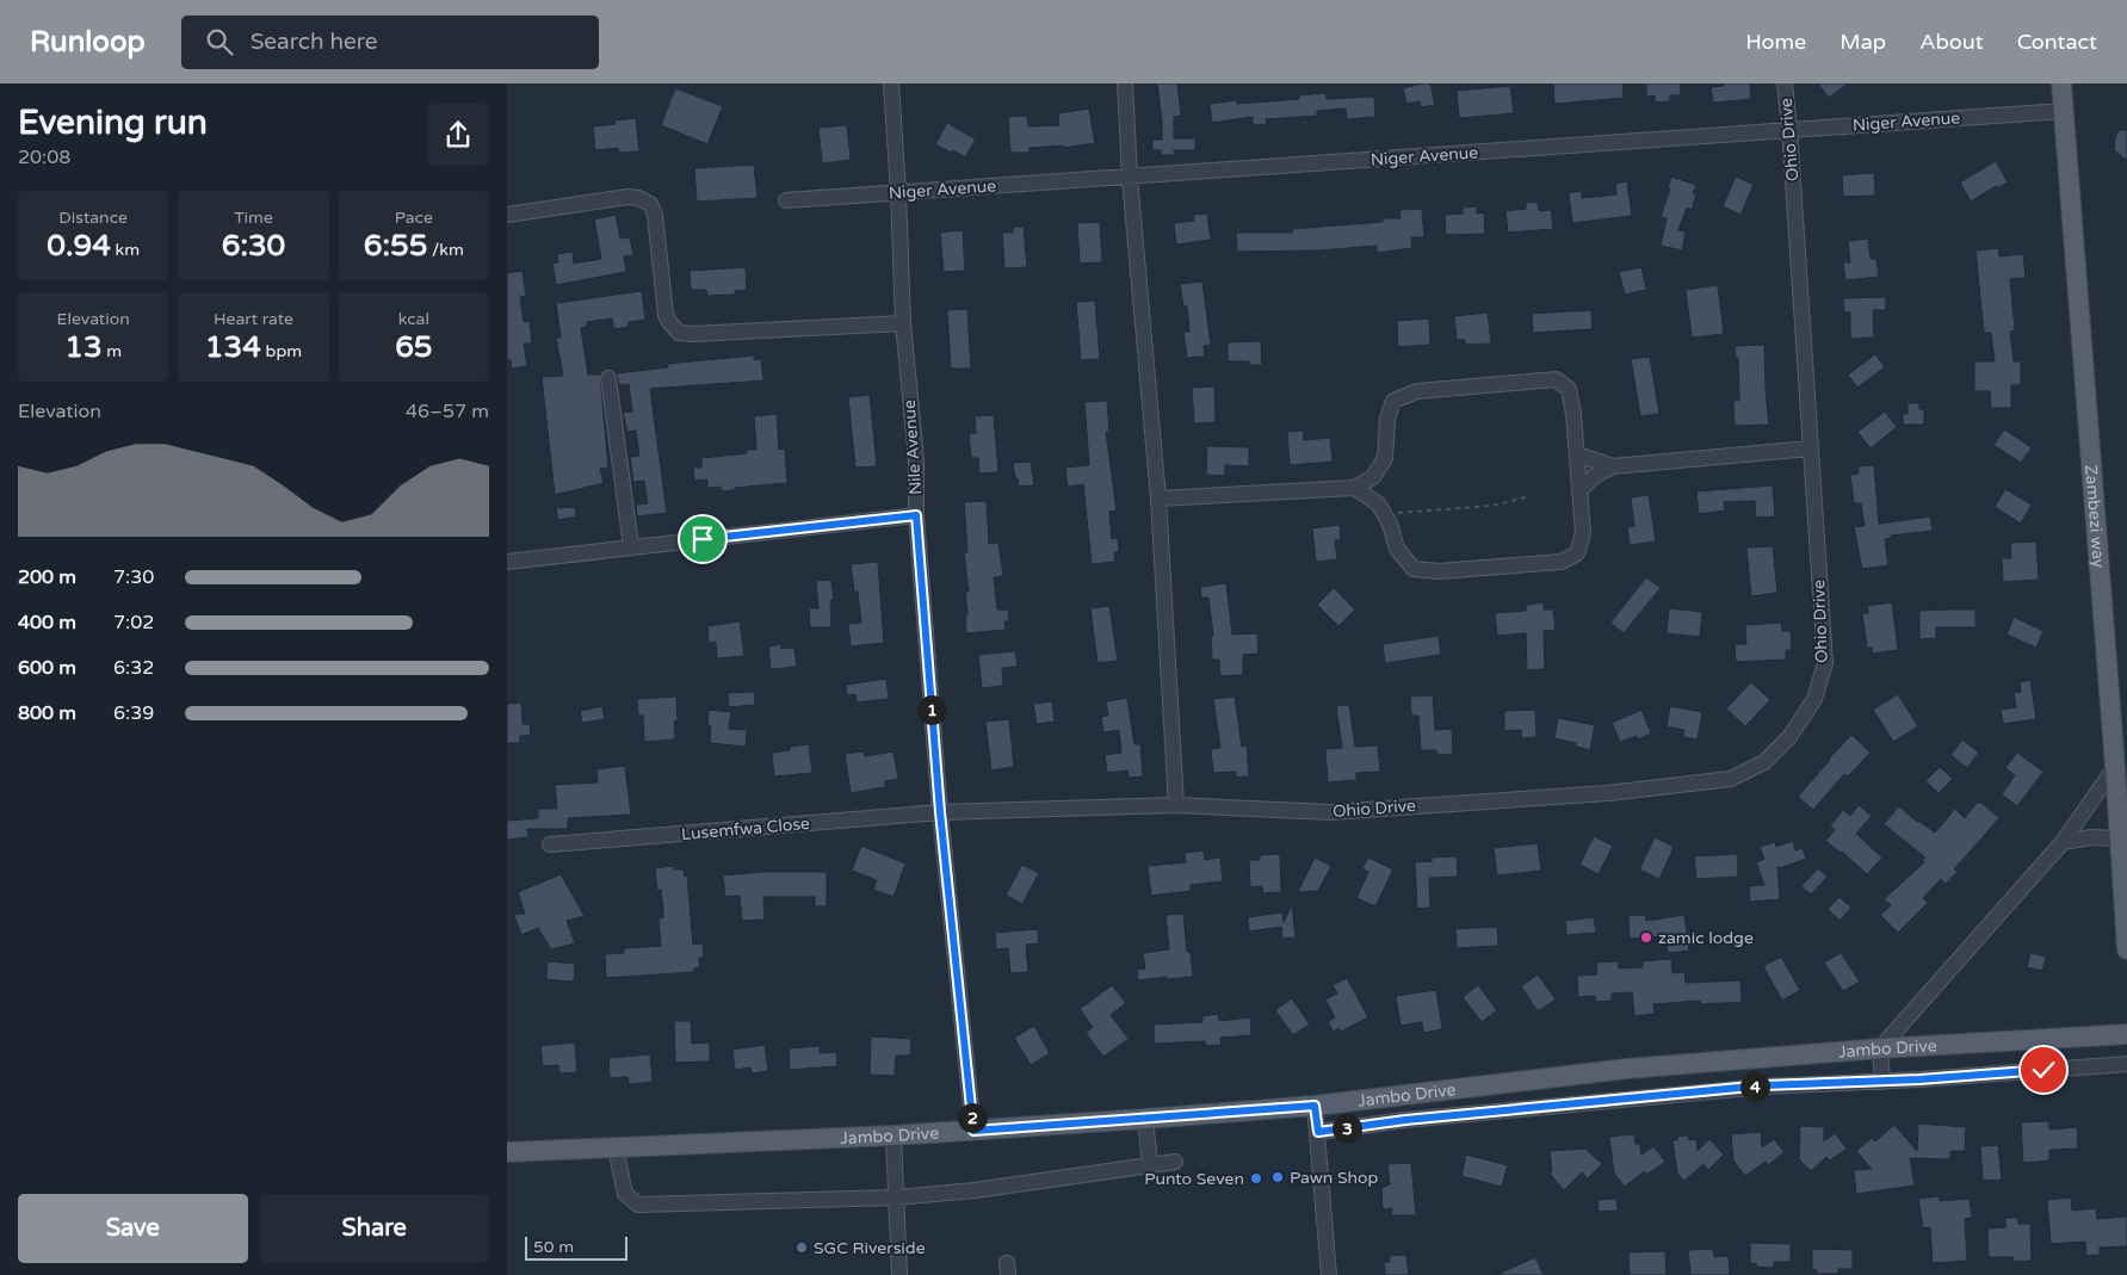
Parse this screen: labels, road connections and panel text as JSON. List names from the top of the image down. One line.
{"streets":{"main road":["Zambezi way","Jambo Drive"],"street":["Niger Avenue","Ohio Drive","Nile Avenue","Lusemfwa Close"]},"crossings":[["Niger Avenue","Ohio Drive"],["Niger Avenue","Nile Avenue"],["Niger Avenue","Zambezi way"],["Ohio Drive","Nile Avenue"],["Ohio Drive","Lusemfwa Close"],["Nile Avenue","Lusemfwa Close"],["Nile Avenue","Jambo Drive"]],"places":["zamic lodge","Pawn Shop","Punto Seven","SGC Riverside"],"scale_bar":"50 m","page":{"header":"Runloop","search":"Search here","nav":["Home","Map","About","Contact"],"heading":["Evening run","20:08"],"stats":[["Distance","0.94 km"],["Time","6:30"],["Pace","6:55 /km"],["Elevation","13 m"],["Heart rate","134 bpm"],["kcal","65"]],"chart":["Elevation","46–57 m"],"list":[{"name":"200 m","note":"7:30"},{"name":"400 m","note":"7:02"},{"name":"600 m","note":"6:32"},{"name":"800 m","note":"6:39"}],"pins":["1","4","2","3"],"buttons":["Save","Share"],"scale":"50 m"}}
